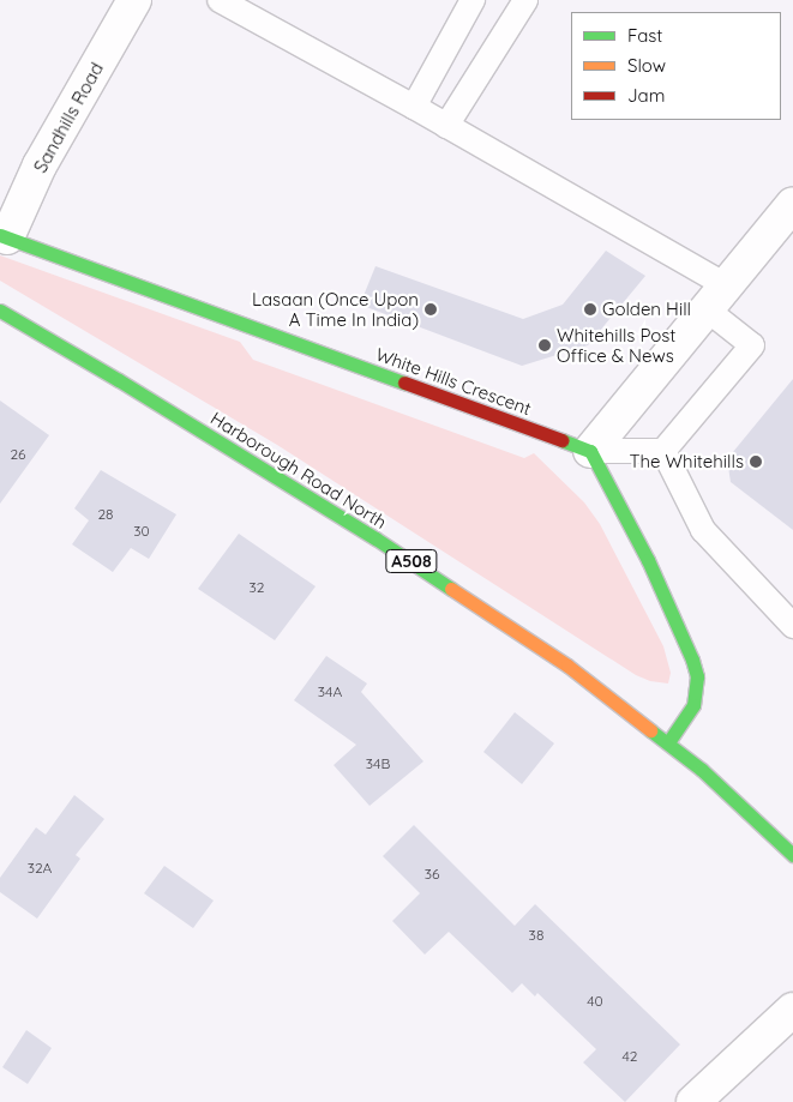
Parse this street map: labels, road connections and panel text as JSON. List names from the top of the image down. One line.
{"streets":{"main road":["White Hills Crescent","Harborough Road North","A508"],"street":["Sandhills Road"]},"crossings":[["Sandhills Road","White Hills Crescent"]],"places":["Lasaan (Once Upon A Time In India)","Golden Hill","Whitehills Post Office & News","The Whitehills"],"house_numbers":["26","28","30","32","34A","34B","32A","36","38","40","42"],"legend":["Fast","Slow","Jam"]}
